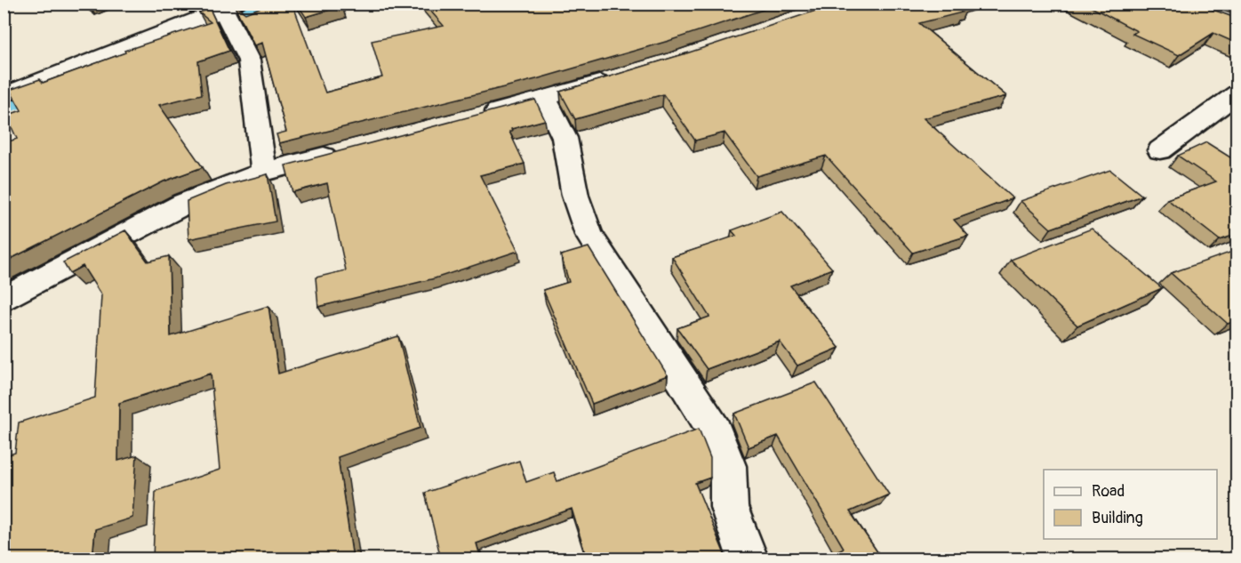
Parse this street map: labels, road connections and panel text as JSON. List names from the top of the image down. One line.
{"legend":["Road","Building"]}
